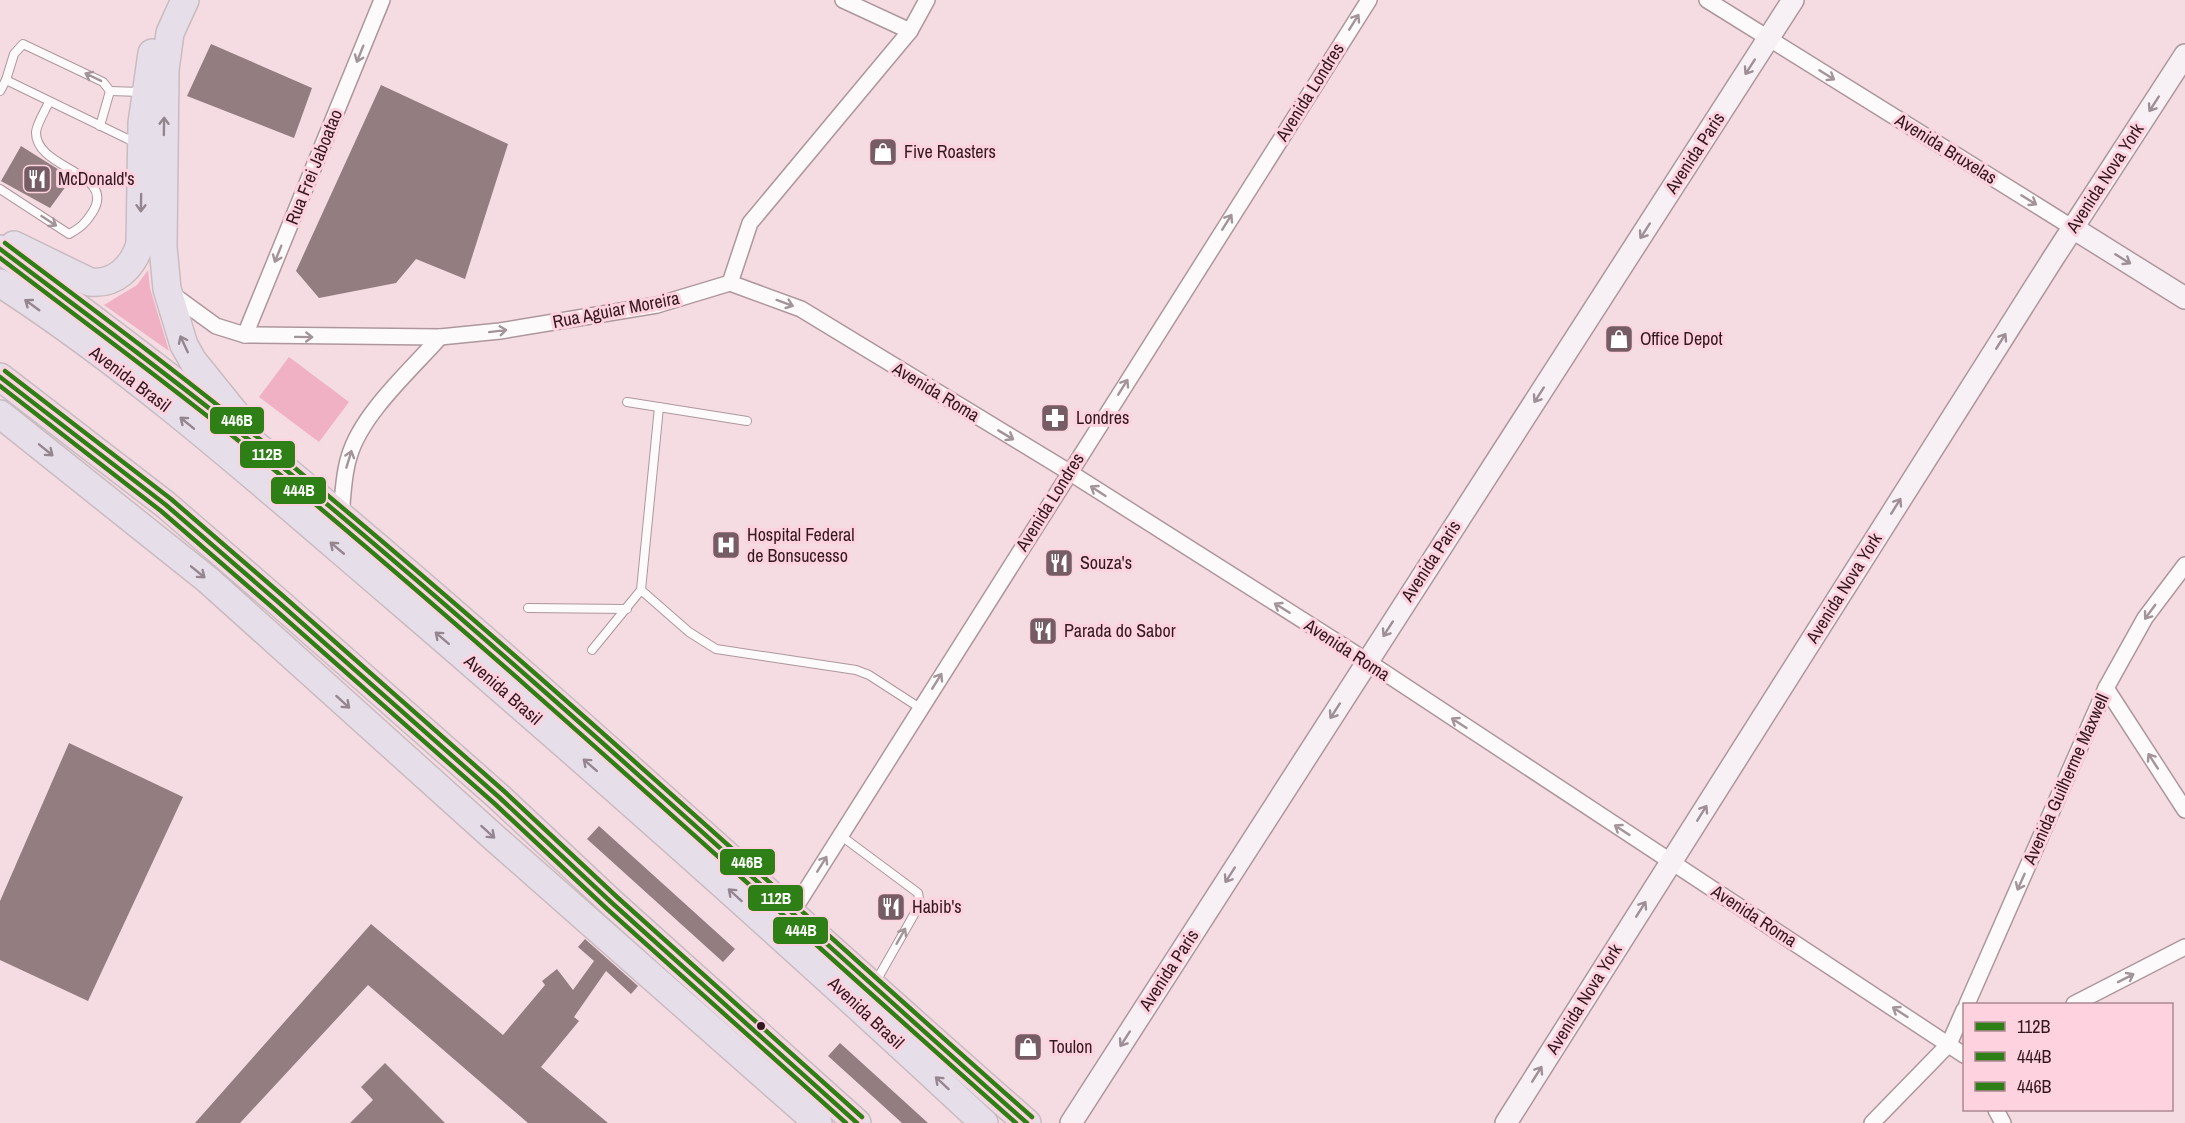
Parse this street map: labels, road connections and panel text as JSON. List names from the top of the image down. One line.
{"streets":{"highway":["Avenida Brasil"],"main road":["Avenida Bruxelas","Avenida Paris","Avenida Nova York"],"street":["Avenida Londres","Rua Frei Jaboatao","Rua Aguiar Moreira","Avenida Roma","Avenida Guilherme Maxwell"]},"crossings":[["Avenida Londres","Avenida Brasil"],["Avenida Londres","Avenida Roma"],["Avenida Bruxelas","Avenida Paris"],["Avenida Bruxelas","Avenida Nova York"],["Avenida Paris","Avenida Roma"],["Rua Frei Jaboatao","Rua Aguiar Moreira"],["Avenida Nova York","Avenida Roma"],["Rua Aguiar Moreira","Avenida Roma"]],"one_way":["Avenida Londres","Avenida Bruxelas","Avenida Paris","Rua Frei Jaboatao","Rua Aguiar Moreira","Avenida Guilherme Maxwell"],"places":{"shop":["Five Roasters","Office Depot","Toulon"],"restaurant":["McDonald's","Souza's","Parada do Sabor","Habib's"],"pharmacy":["Londres"],"hospital":["Hospital Federal de Bonsucesso"]},"lines":["transit line 446B","transit line 112B","transit line 444B"],"legend":["112B","444B","446B"]}
